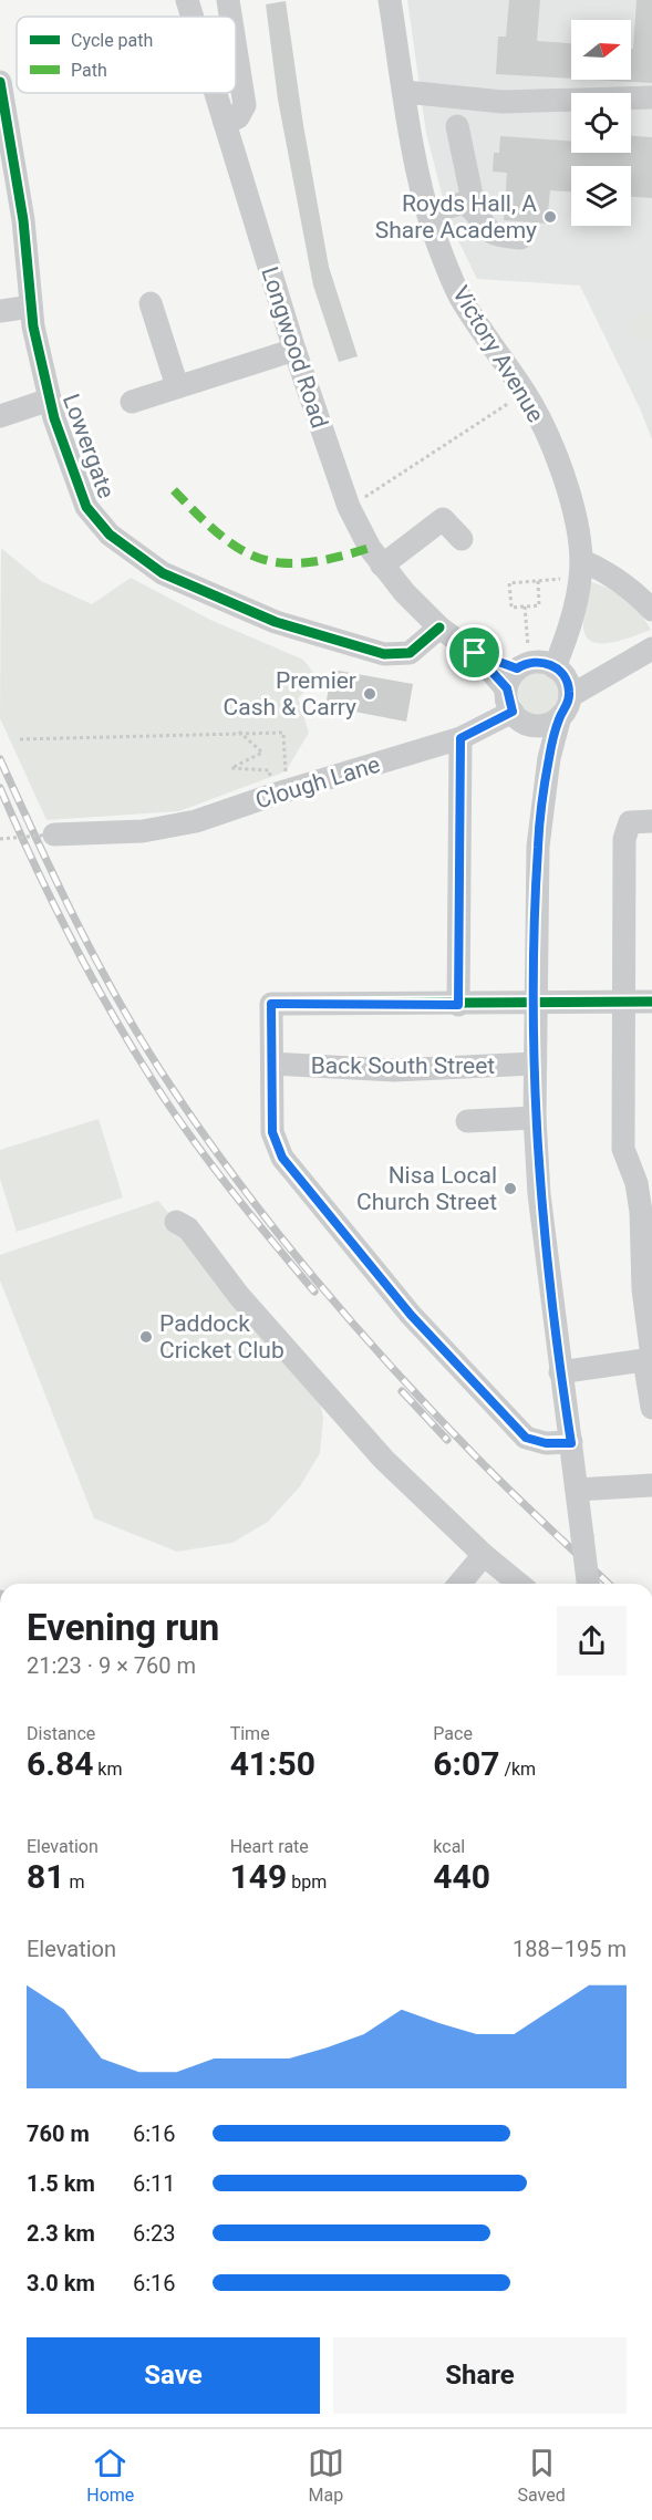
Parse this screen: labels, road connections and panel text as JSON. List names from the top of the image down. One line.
{"streets":{"street":["Longwood Road","Victory Avenue","Lowergate","Clough Lane","Back South Street"]},"crossings":[["Longwood Road","Victory Avenue"],["Longwood Road","Lowergate"],["Longwood Road","Clough Lane"],["Victory Avenue","Clough Lane"]],"places":["Royds Hall, A Share Academy","Premier Cash & Carry","Nisa Local Church Street","Paddock Cricket Club"],"legend":["Cycle path","Path"],"north":"right","page":{"heading":["Evening run","21:23 · 9 × 760 m"],"stats":[["Distance","6.84 km"],["Time","41:50"],["Pace","6:07 /km"],["Elevation","81 m"],["Heart rate","149 bpm"],["kcal","440"]],"chart":["Elevation","188–195 m"],"list":[{"name":"760 m","note":"6:16"},{"name":"1.5 km","note":"6:11"},{"name":"2.3 km","note":"6:23"},{"name":"3.0 km","note":"6:16"}],"buttons":["Save","Share"],"tabs":["Home","Map","Saved"]}}
